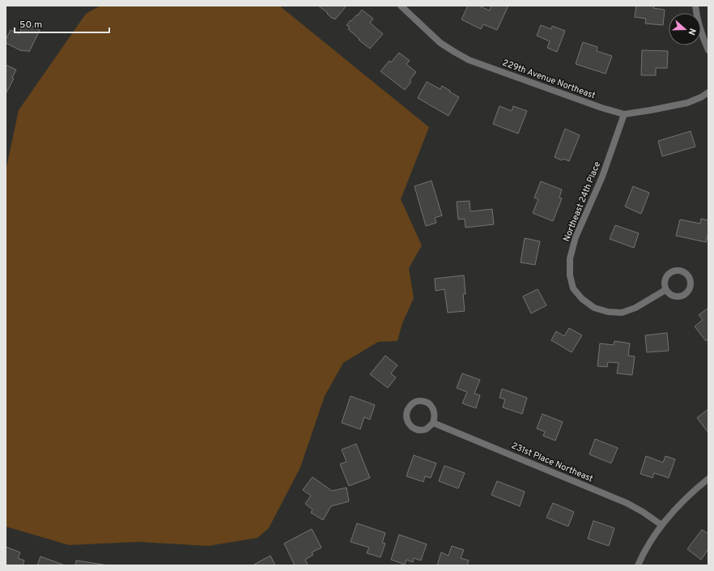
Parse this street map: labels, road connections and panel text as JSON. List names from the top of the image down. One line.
{"streets":{"street":["229th Avenue Northeast","Northeast 24th Place","231st Place Northeast"]},"crossings":[["229th Avenue Northeast","Northeast 24th Place"]],"scale_bar":"50 m","north":"right"}
